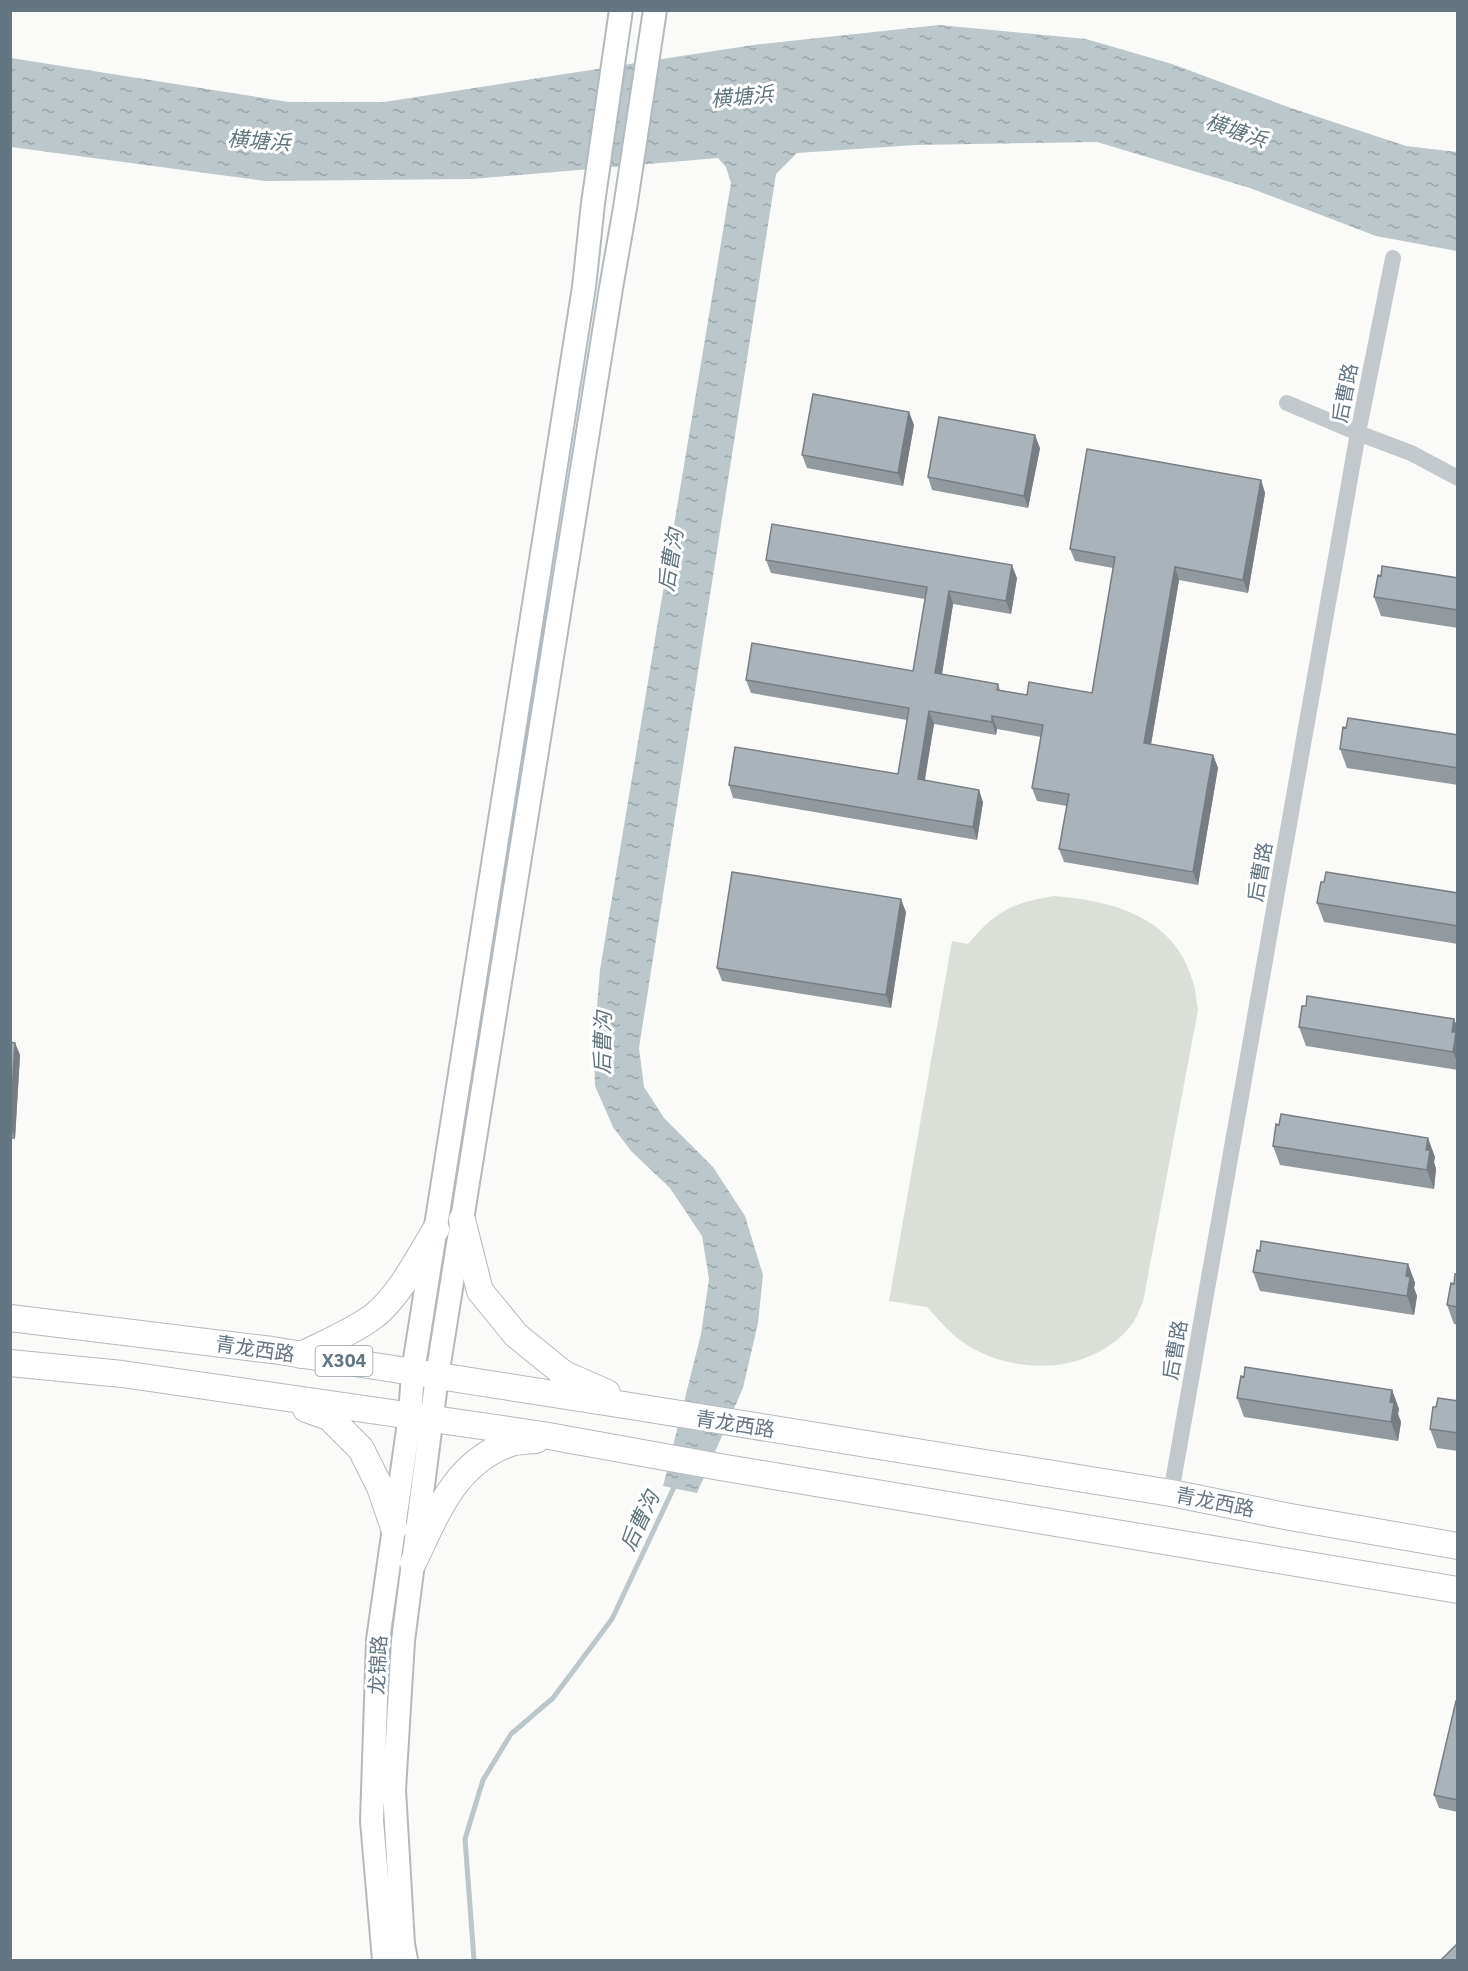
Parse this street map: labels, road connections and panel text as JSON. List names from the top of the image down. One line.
{"streets":{"main road":["青龙西路","X304","龙锦路"],"street":["后曹路"]},"crossings":[["后曹路","青龙西路"],["青龙西路","龙锦路"]],"water":["横塘浜","后曹沟"]}
